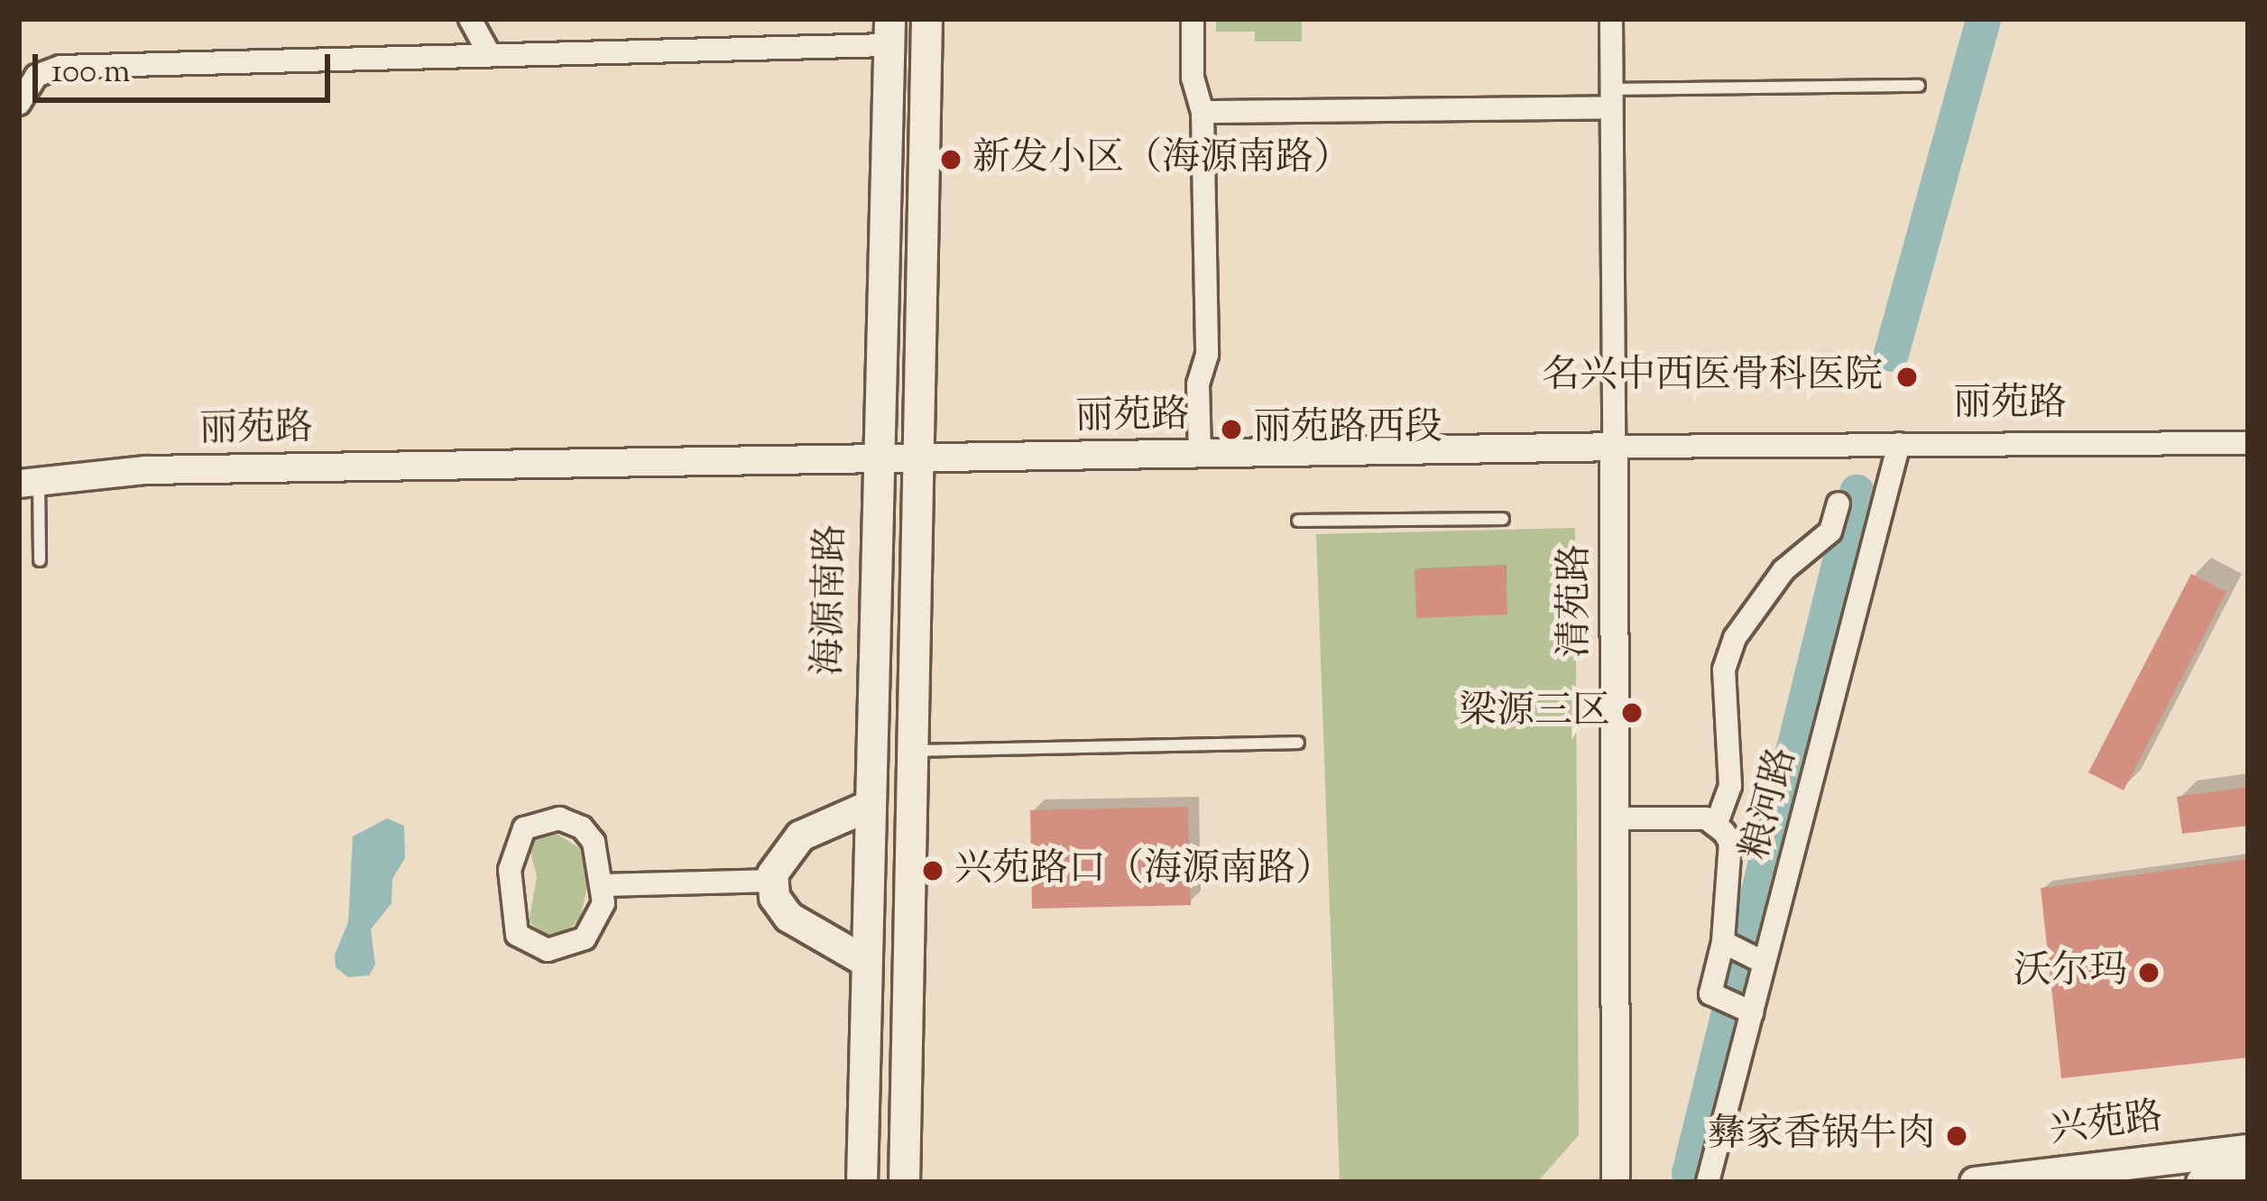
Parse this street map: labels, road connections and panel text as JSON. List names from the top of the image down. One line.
{"streets":{"main road":["海源南路","兴苑路"],"street":["丽苑路","清苑路","粮河路"]},"crossings":[["丽苑路","海源南路"],["丽苑路","清苑路"],["丽苑路","粮河路"]],"places":["新发小区（海源南路）","名兴中西医骨科医院","丽苑路西段","梁源三区","兴苑路口（海源南路）","沃尔玛","彝家香锅牛肉"],"scale_bar":"100 m"}
